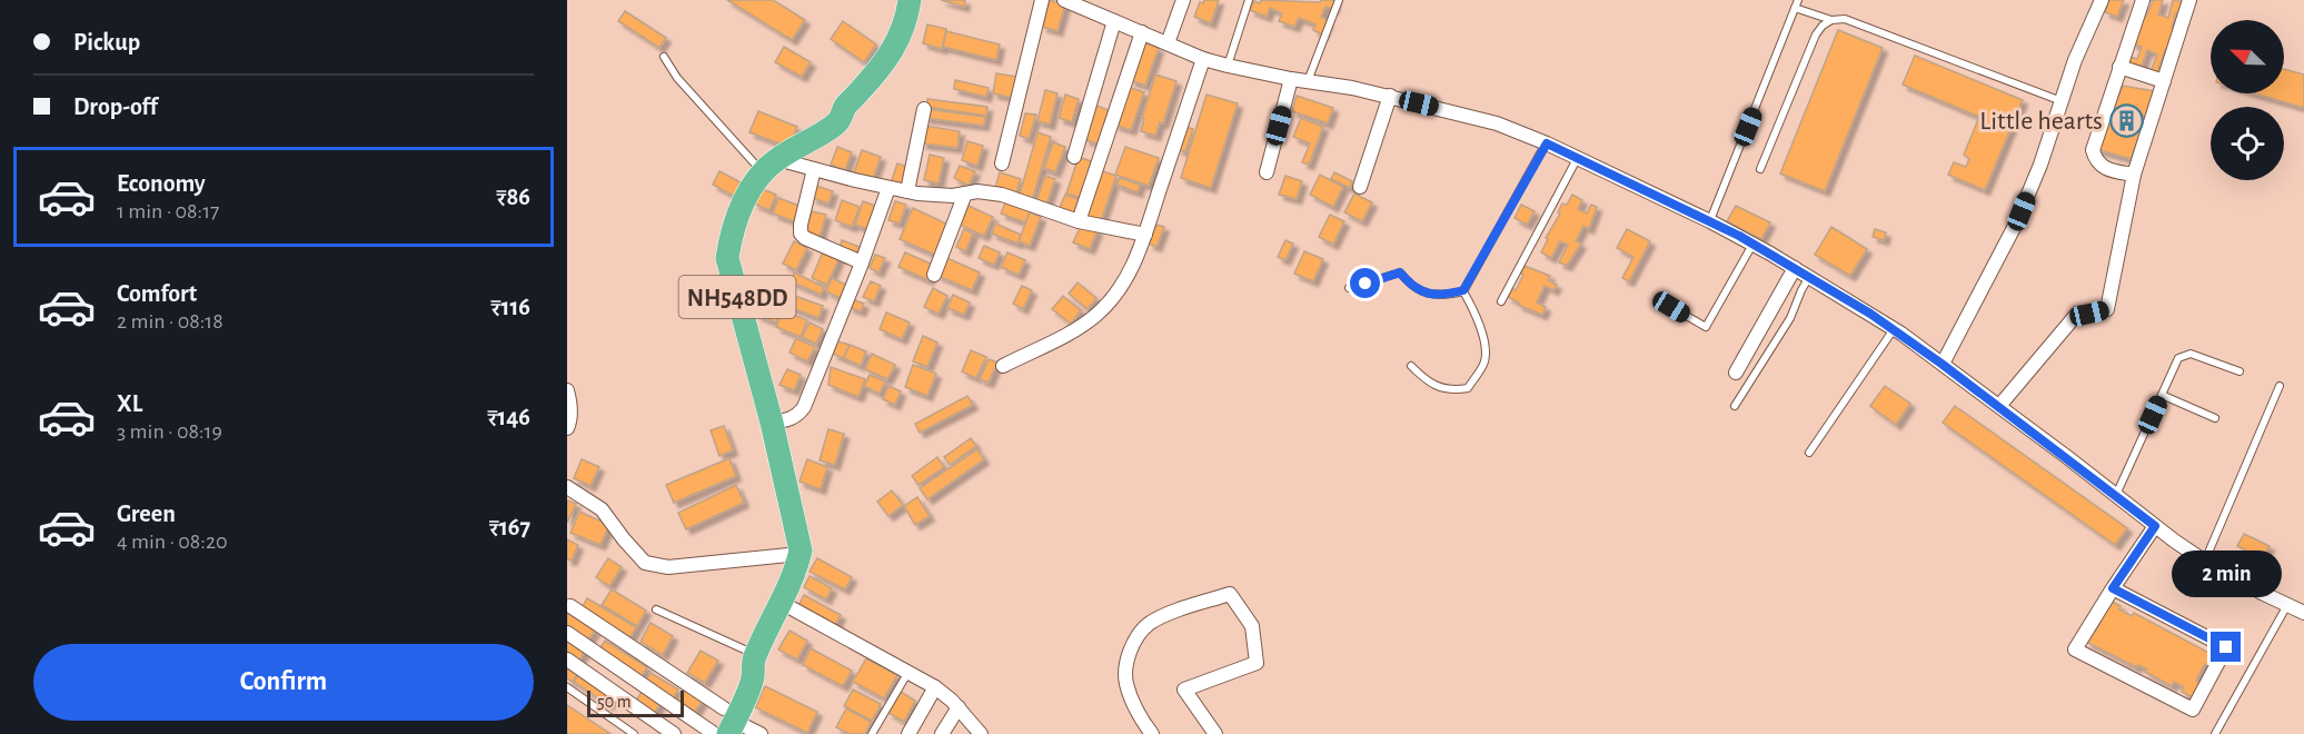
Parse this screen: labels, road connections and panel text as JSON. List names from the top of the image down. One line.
{"streets":{"highway":["NH548DD"]},"places":{"building":["Little hearts"]},"scale_bar":"50 m","north":"top left","page":{"banner":["Pickup","Drop-off"],"list":[{"name":"Economy","note":"1 min · 08:17","value":"₹86"},{"name":"Comfort","note":"2 min · 08:18","value":"₹116"},{"name":"XL","note":"3 min · 08:19","value":"₹146"},{"name":"Green","note":"4 min · 08:20","value":"₹167"}],"bubble":"2 min","buttons":"Confirm","scale":"50 m"}}
